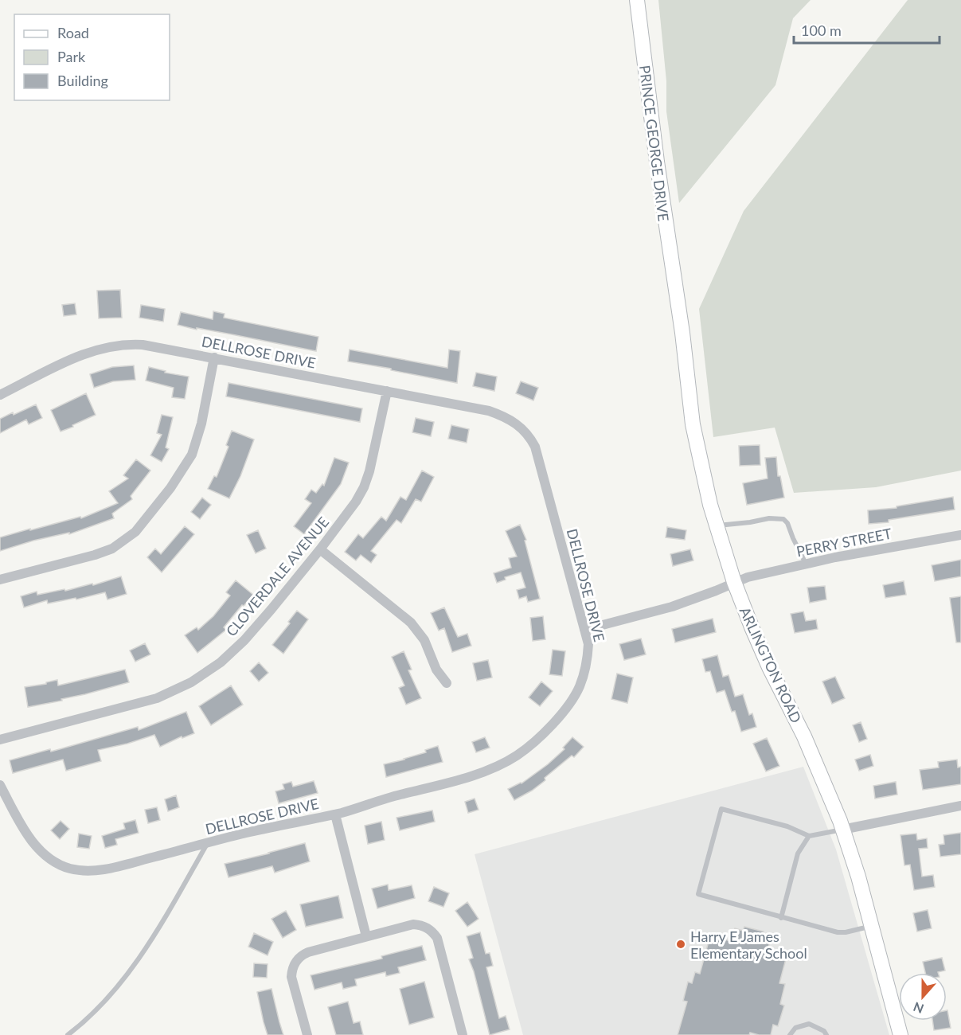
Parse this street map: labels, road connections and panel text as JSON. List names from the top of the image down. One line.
{"streets":{"main road":["PRINCE GEORGE DRIVE","ARLINGTON ROAD"],"street":["DELLROSE DRIVE","PERRY STREET","CLOVERDALE AVENUE"]},"crossings":[["PRINCE GEORGE DRIVE","ARLINGTON ROAD"],["DELLROSE DRIVE","PERRY STREET"],["DELLROSE DRIVE","CLOVERDALE AVENUE"],["PERRY STREET","ARLINGTON ROAD"]],"places":["Harry E James Elementary School"],"legend":["Road","Park","Building"],"scale_bar":"100 m","north":"bottom"}
